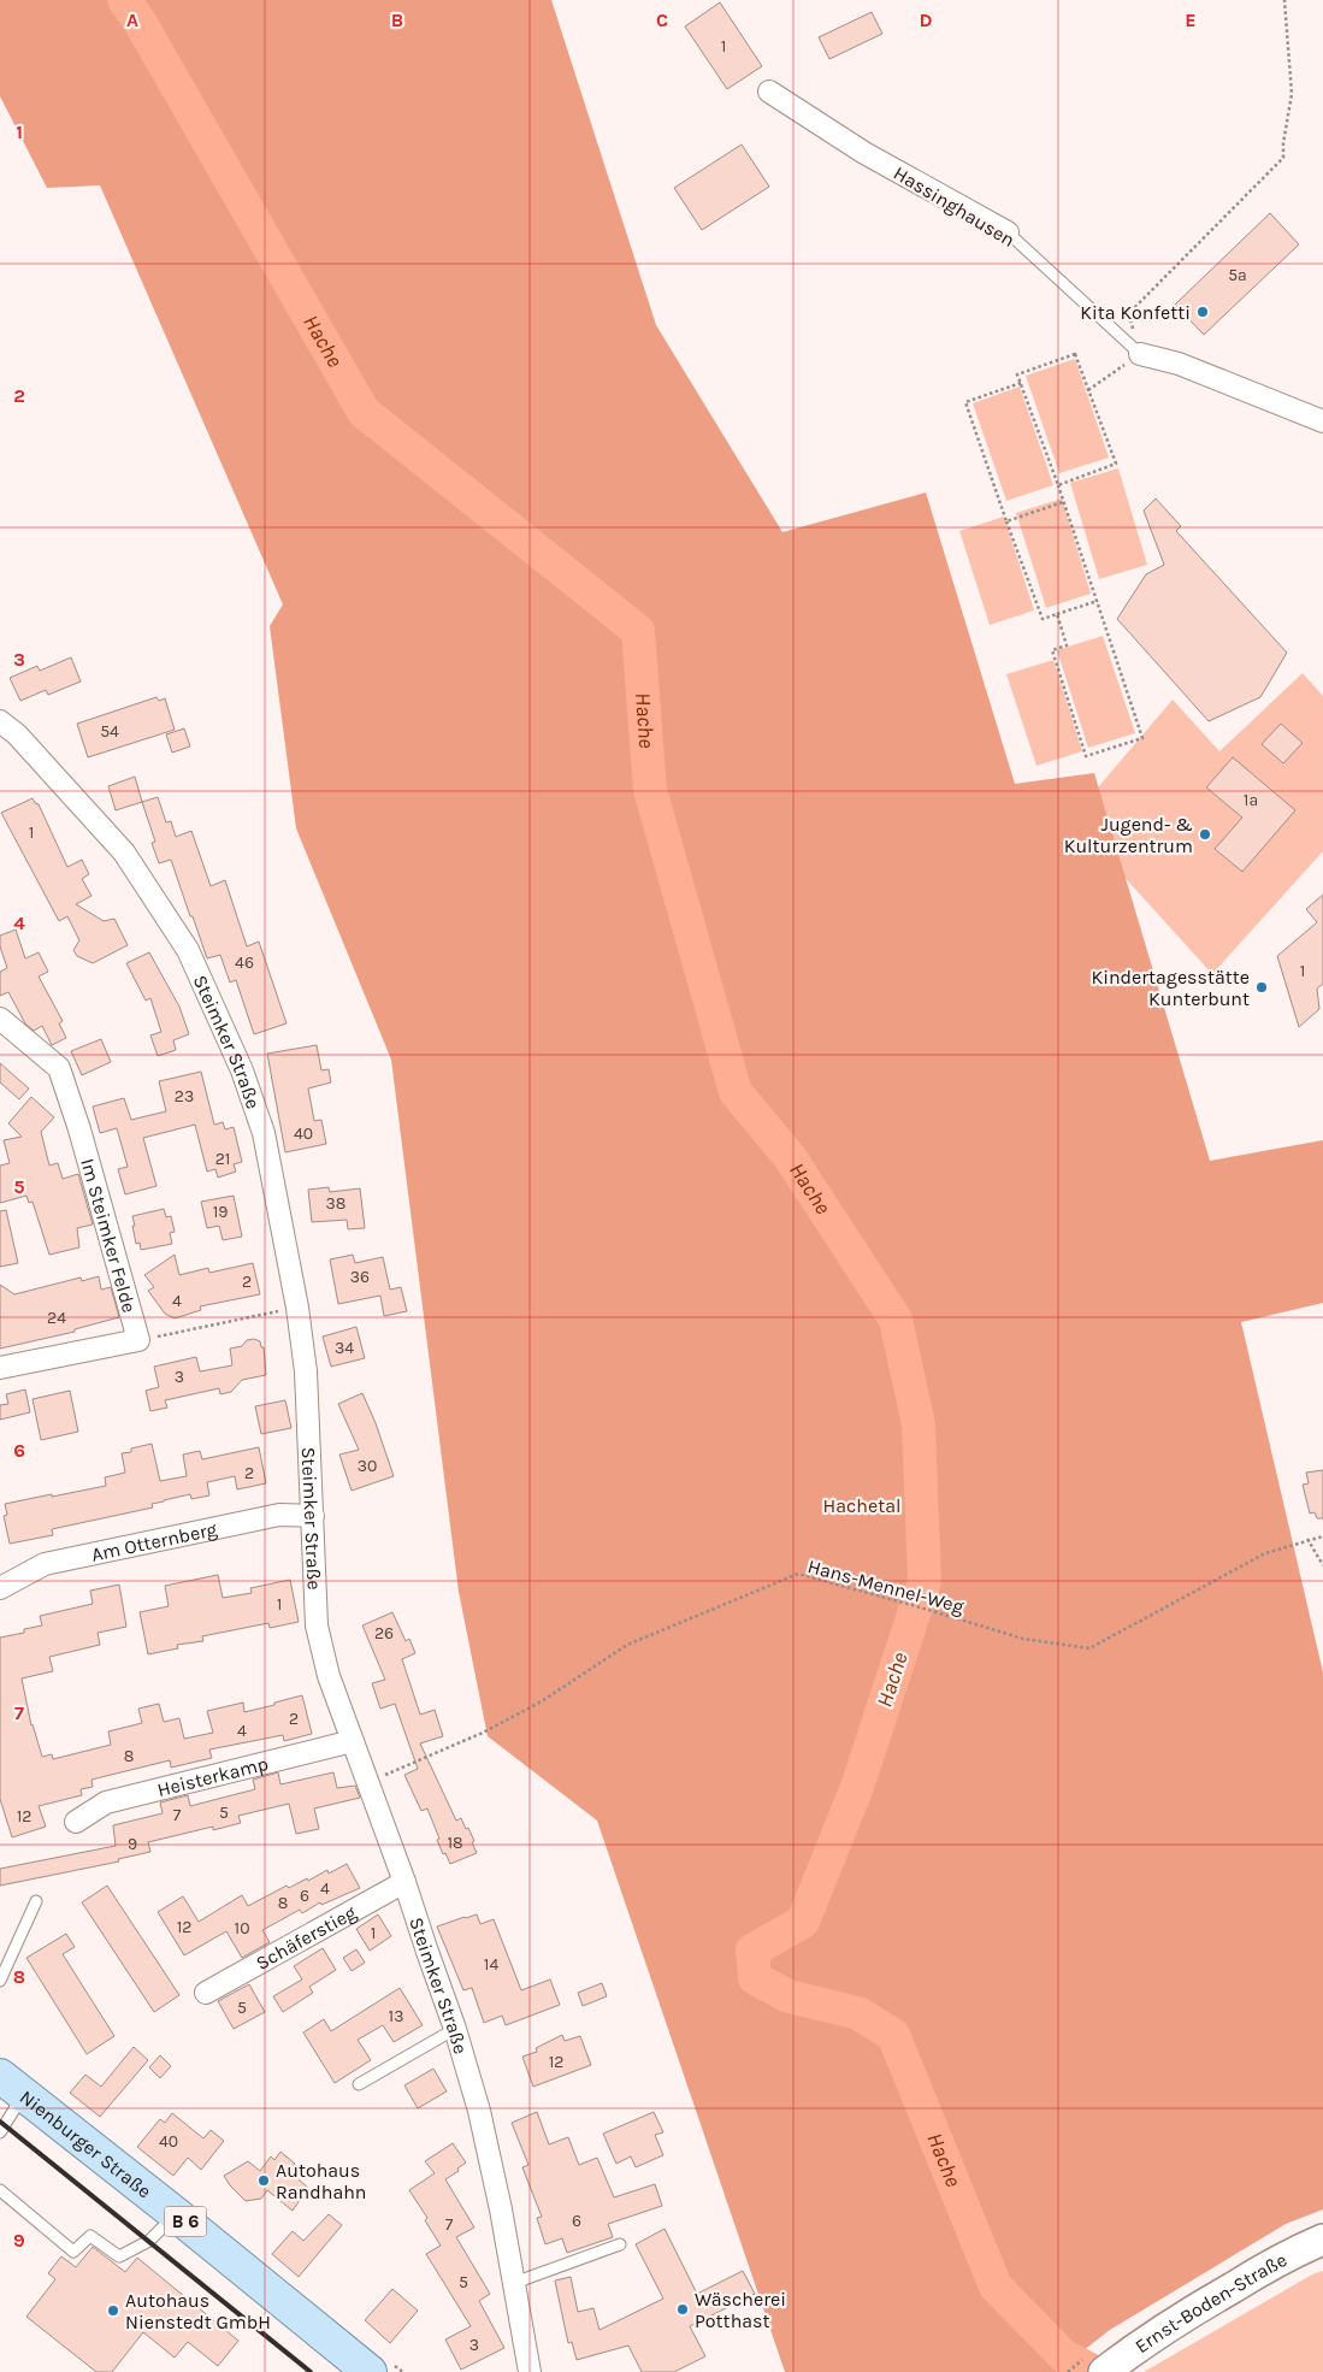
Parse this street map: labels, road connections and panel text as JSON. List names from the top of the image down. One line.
{"streets":{"main road":["Nienburger Straße","B 6","Ernst-Boden-Straße"],"street":["Hassinghausen","Steimker Straße","Im Steimker Felde","Am Otternberg","Heisterkamp","Schäferstieg"],"path":["Hans-Mennel-Weg"]},"crossings":[["Steimker Straße","Am Otternberg"],["Steimker Straße","Hans-Mennel-Weg"],["Steimker Straße","Heisterkamp"],["Steimker Straße","Schäferstieg"]],"water":["Hache"],"parks":["Hachetal"],"places":["Kita Konfetti","Jugend- & Kulturzentrum","Kindertagesstätte Kunterbunt","Autohaus Randhahn","Wäscherei Potthast","Autohaus Nienstedt GmbH"],"house_numbers":["1","5a","54","1a","1","46","1","23","40","21","38","19","36","2","4","24","34","3","30","2","1","26","2","4","8","5","7","12","18","9","4","6","8","12","10","1","14","5","13","12","40","6","7","5","3"],"grid":{"columns":["A","B","C","D","E"],"rows":["1","2","3","4","5","6","7","8","9"]}}
